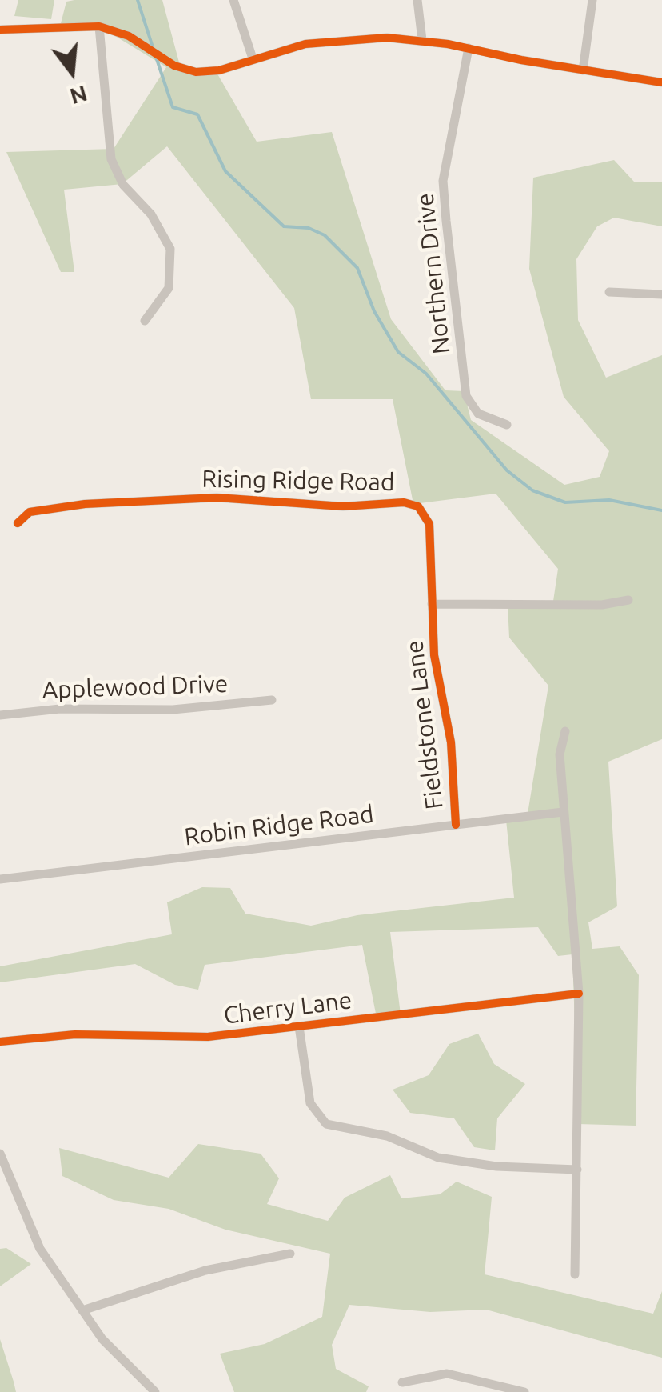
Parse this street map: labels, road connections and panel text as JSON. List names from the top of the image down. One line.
{"streets":{"street":["Northern Drive","Rising Ridge Road","Applewood Drive","Fieldstone Lane","Robin Ridge Road","Cherry Lane"]},"crossings":[["Rising Ridge Road","Fieldstone Lane"],["Fieldstone Lane","Robin Ridge Road"]],"north":"bottom"}
